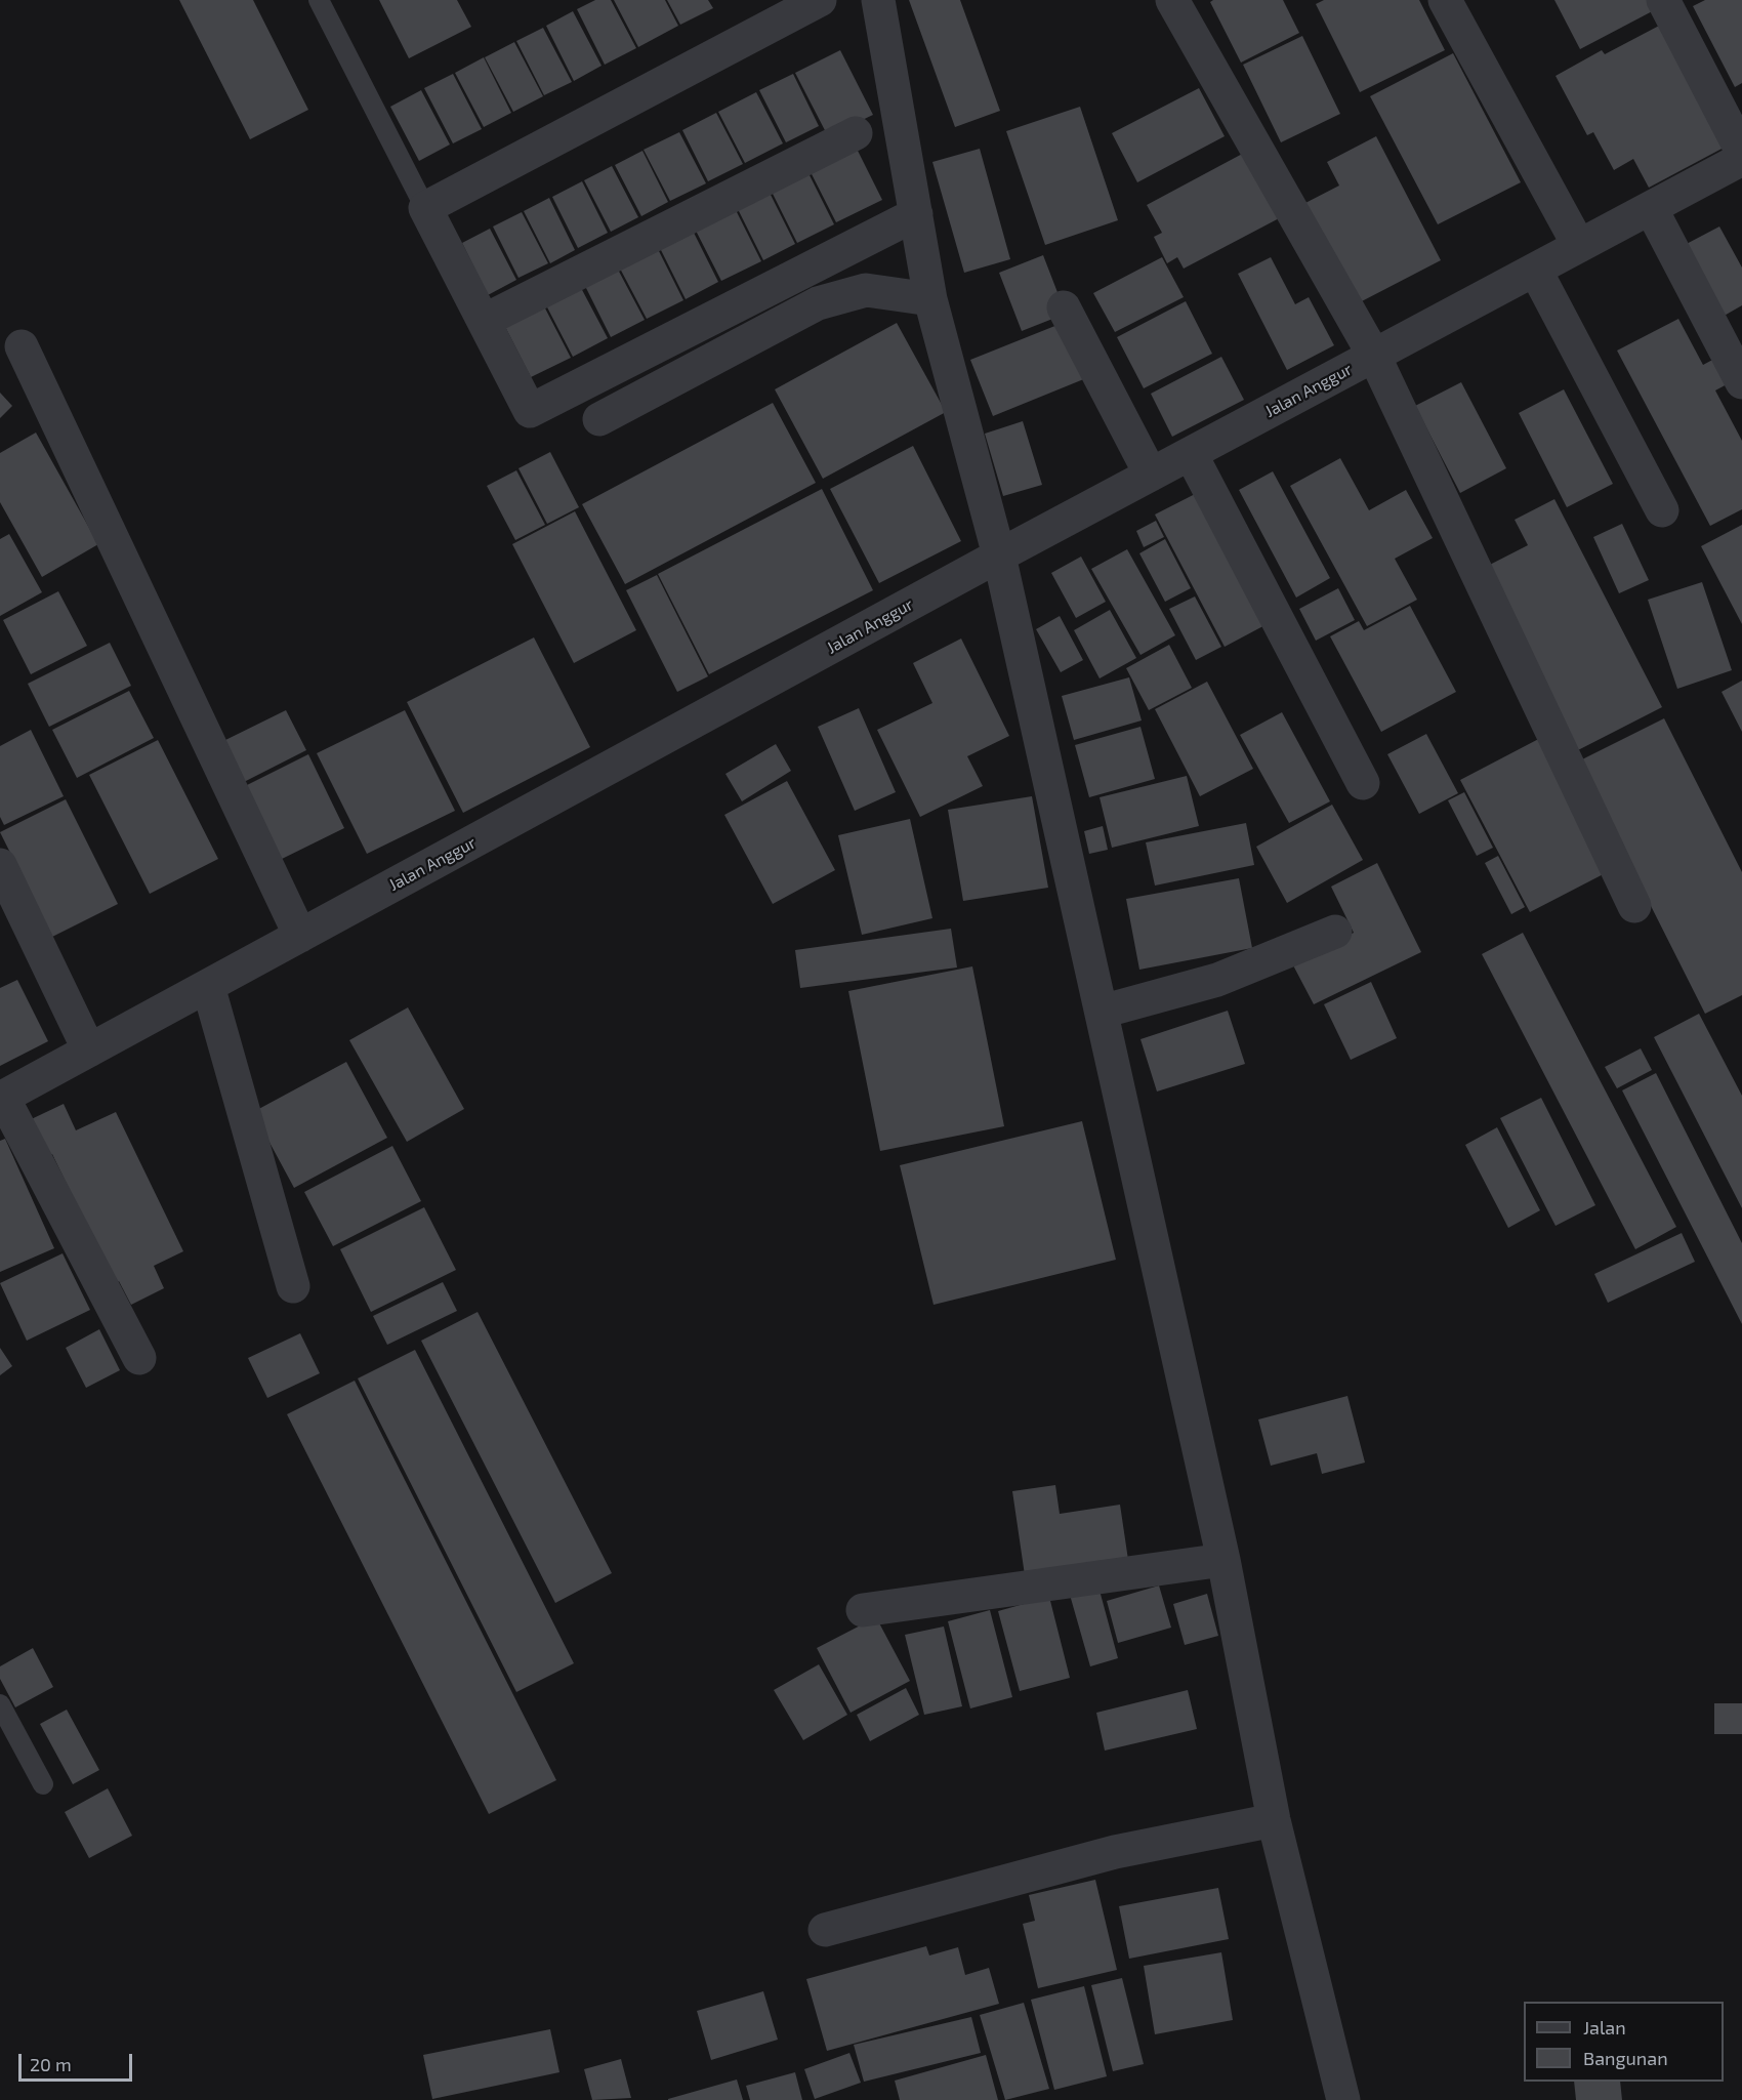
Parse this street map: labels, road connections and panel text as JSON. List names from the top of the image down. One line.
{"streets":{"street":["Jalan Anggur"]},"legend":["Jalan","Bangunan"],"scale_bar":"20 m"}
